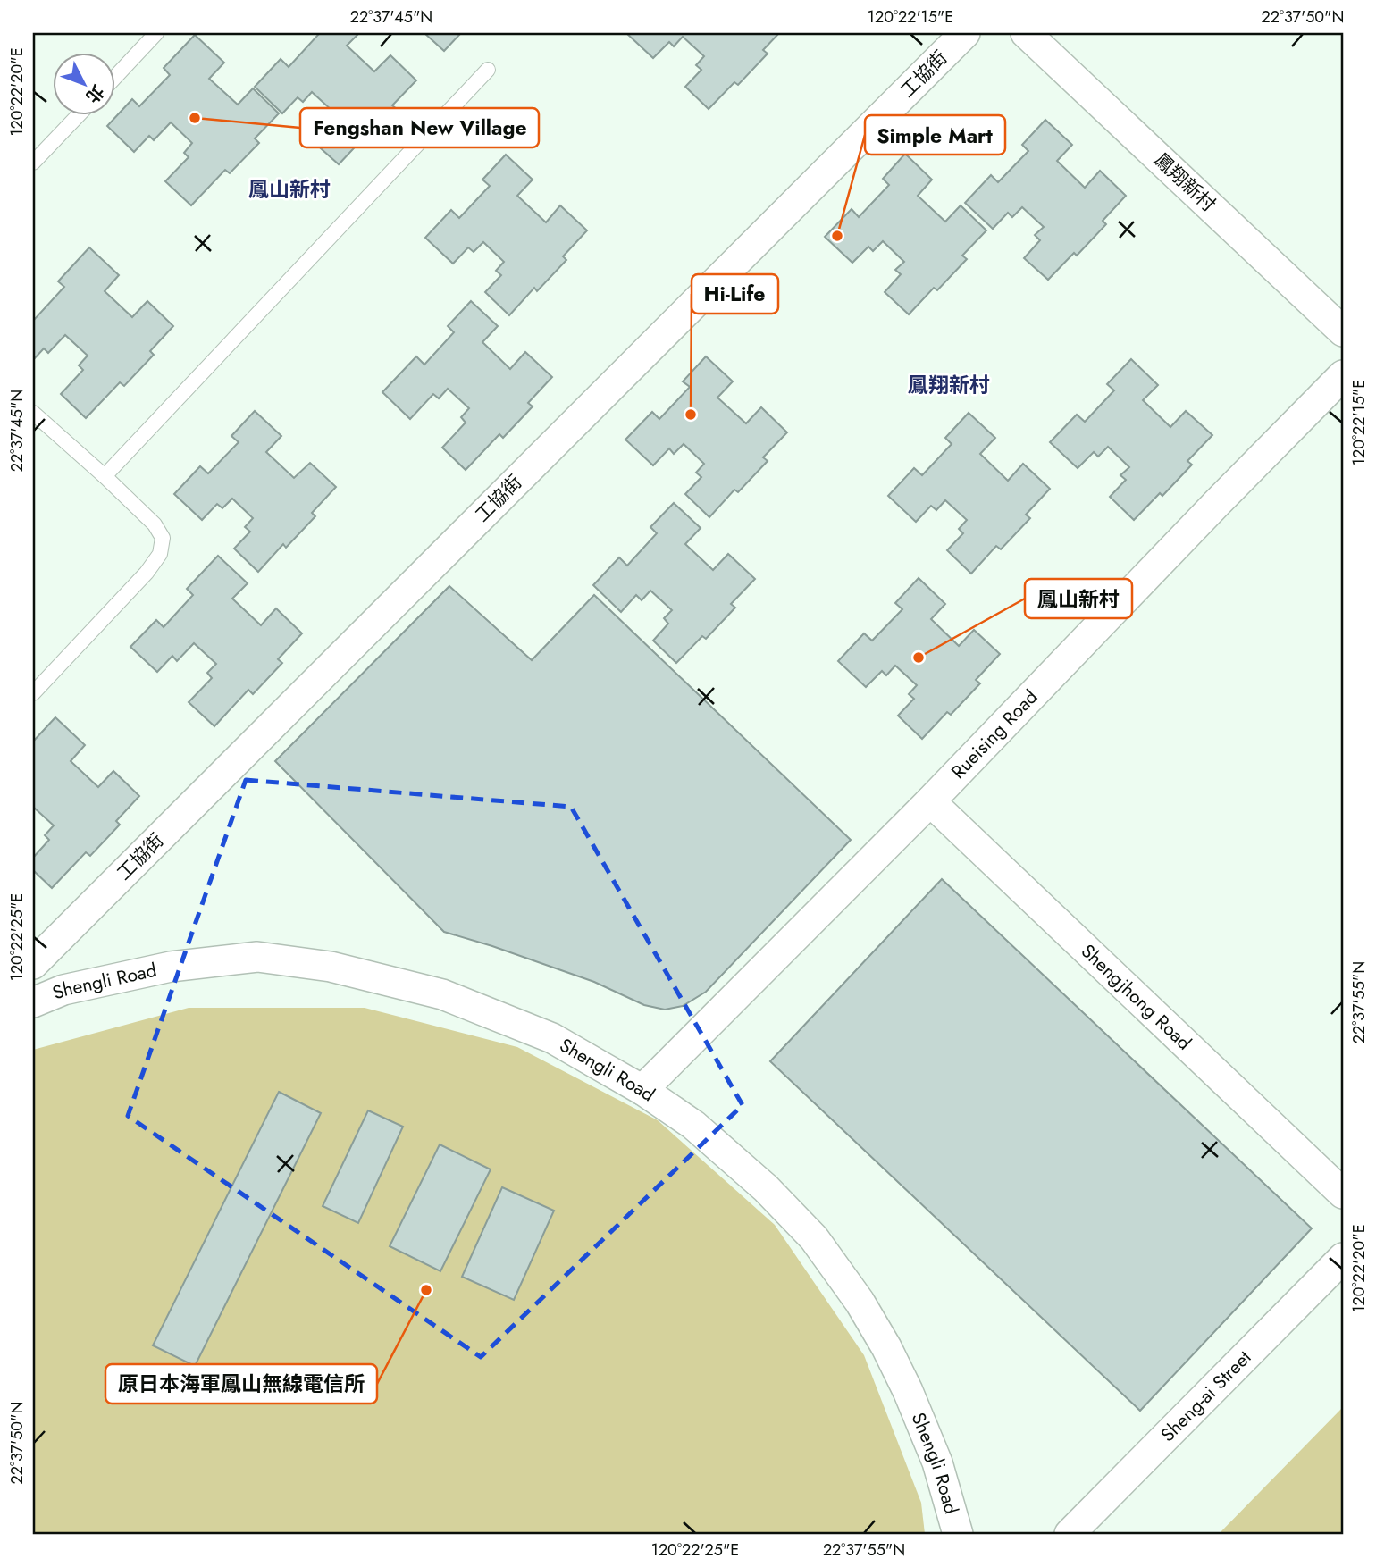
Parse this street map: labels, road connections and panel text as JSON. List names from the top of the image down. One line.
{"streets":{"street":["工協街","鳳翔新村","Rueising Road","Shengli Road","Shengjhong Road","Sheng-ai Street"]},"crossings":[["Rueising Road","Shengli Road"],["Rueising Road","Shengjhong Road"]],"districts":["鳳山新村","鳳翔新村"],"places":["Fengshan New Village","Simple Mart","Hi-Life","鳳山新村","原日本海軍鳳山無線電信所"],"north":"bottom right","coordinates":["22°37'45\"N","120°22'15\"E","22°37'50\"N","120°22'20\"E","120°22'25\"E","22°37'55\"N"]}
